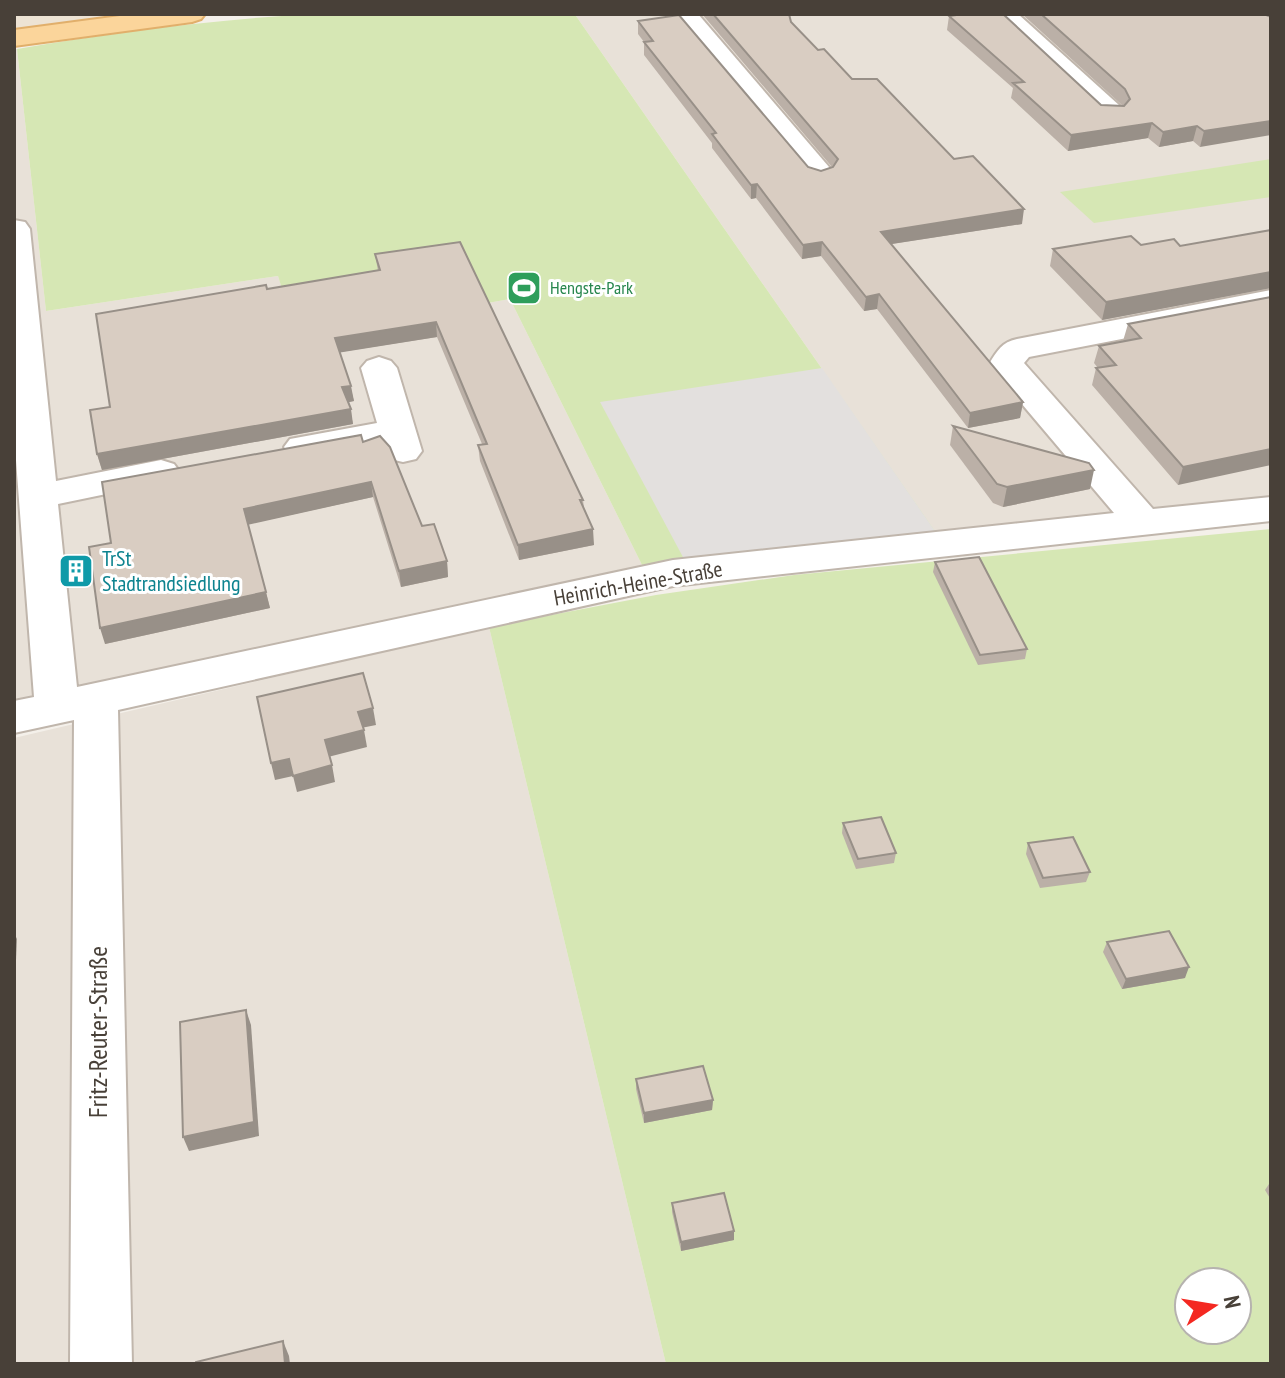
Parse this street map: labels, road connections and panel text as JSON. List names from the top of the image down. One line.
{"streets":{"street":["Heinrich-Heine-Straße","Fritz-Reuter-Straße"]},"crossings":[["Heinrich-Heine-Straße","Fritz-Reuter-Straße"]],"places":{"sports":["Hengste-Park"],"building":["TrSt Stadtrandsiedlung"]},"north":"right"}
